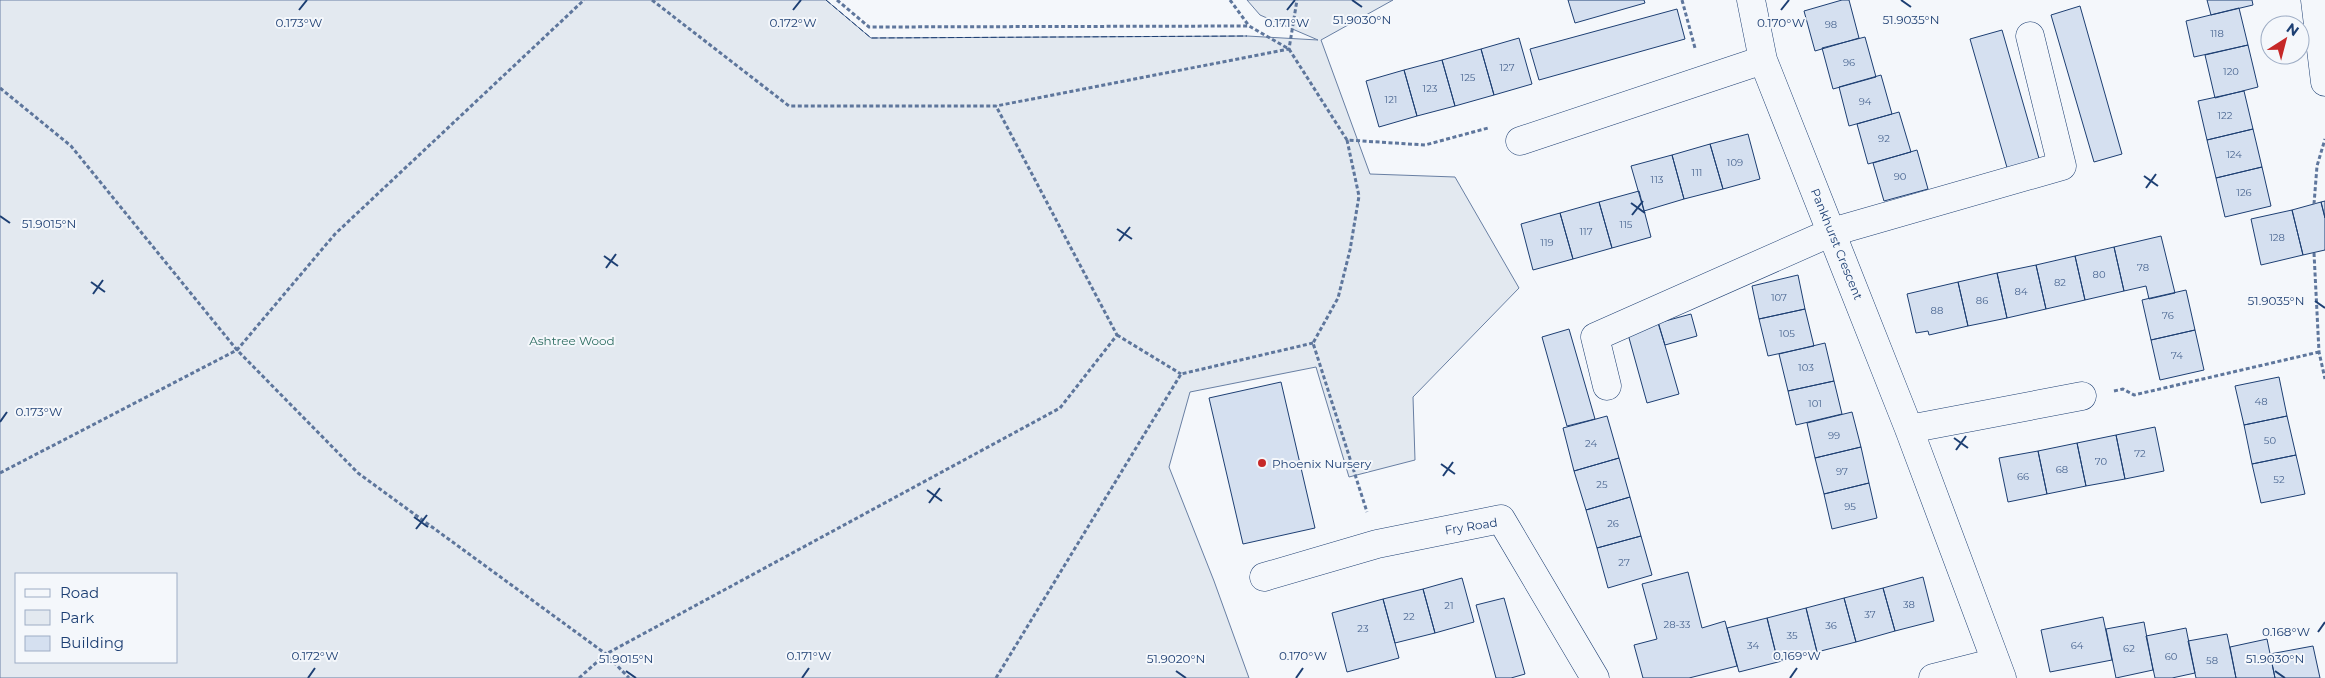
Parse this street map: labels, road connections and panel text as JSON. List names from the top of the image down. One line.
{"streets":{"street":["Pankhurst Crescent","Fry Road"]},"parks":["Ashtree Wood"],"places":["Phoenix Nursery"],"house_numbers":["98","118","96","127","120","125","123","121","94","122","92","124","109","111","90","113","126","115","117","128","119","78","80","82","84","107","86","88","76","105","74","103","48","101","99","50","24","72","70","68","97","66","52","25","95","26","27","38","21","37","22","28-33","36","23","35","34","64","62","60","58"],"legend":["Road","Park","Building"],"north":"top right","coordinates":["51.9030°N","51.9035°N","0.173°W","0.172°W","0.171°W","0.170°W","51.9015°N","0.168°W","0.169°W","51.9020°N"]}
